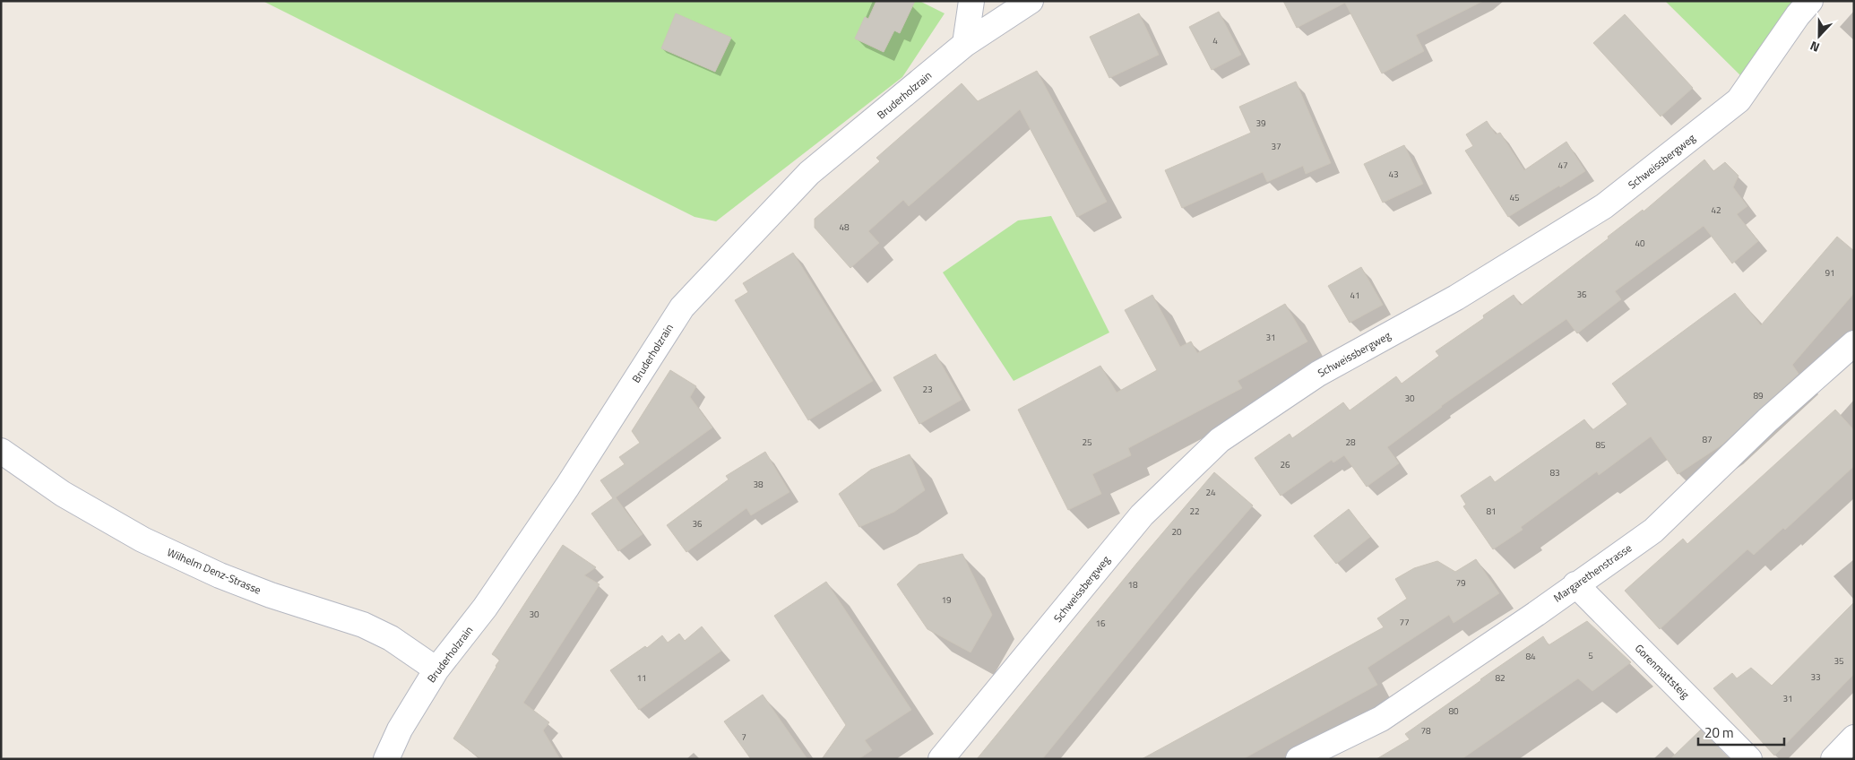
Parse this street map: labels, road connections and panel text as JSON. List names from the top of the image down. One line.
{"streets":{"street":["Bruderholzrain","Schweissbergweg","Wilhelm Denz-Strasse","Margarethenstrasse","Gorenmattsteig"]},"crossings":[["Bruderholzrain","Wilhelm Denz-Strasse"],["Margarethenstrasse","Gorenmattsteig"]],"house_numbers":["4","39","37","47","43","45","42","48","40","91","36","41","31","23","89","30","87","25","28","85","26","83","38","24","22","81","36","20","79","18","19","30","77","16","5","84","35","33","11","82","31","80","78","7"],"scale_bar":"20 m","north":"bottom"}
